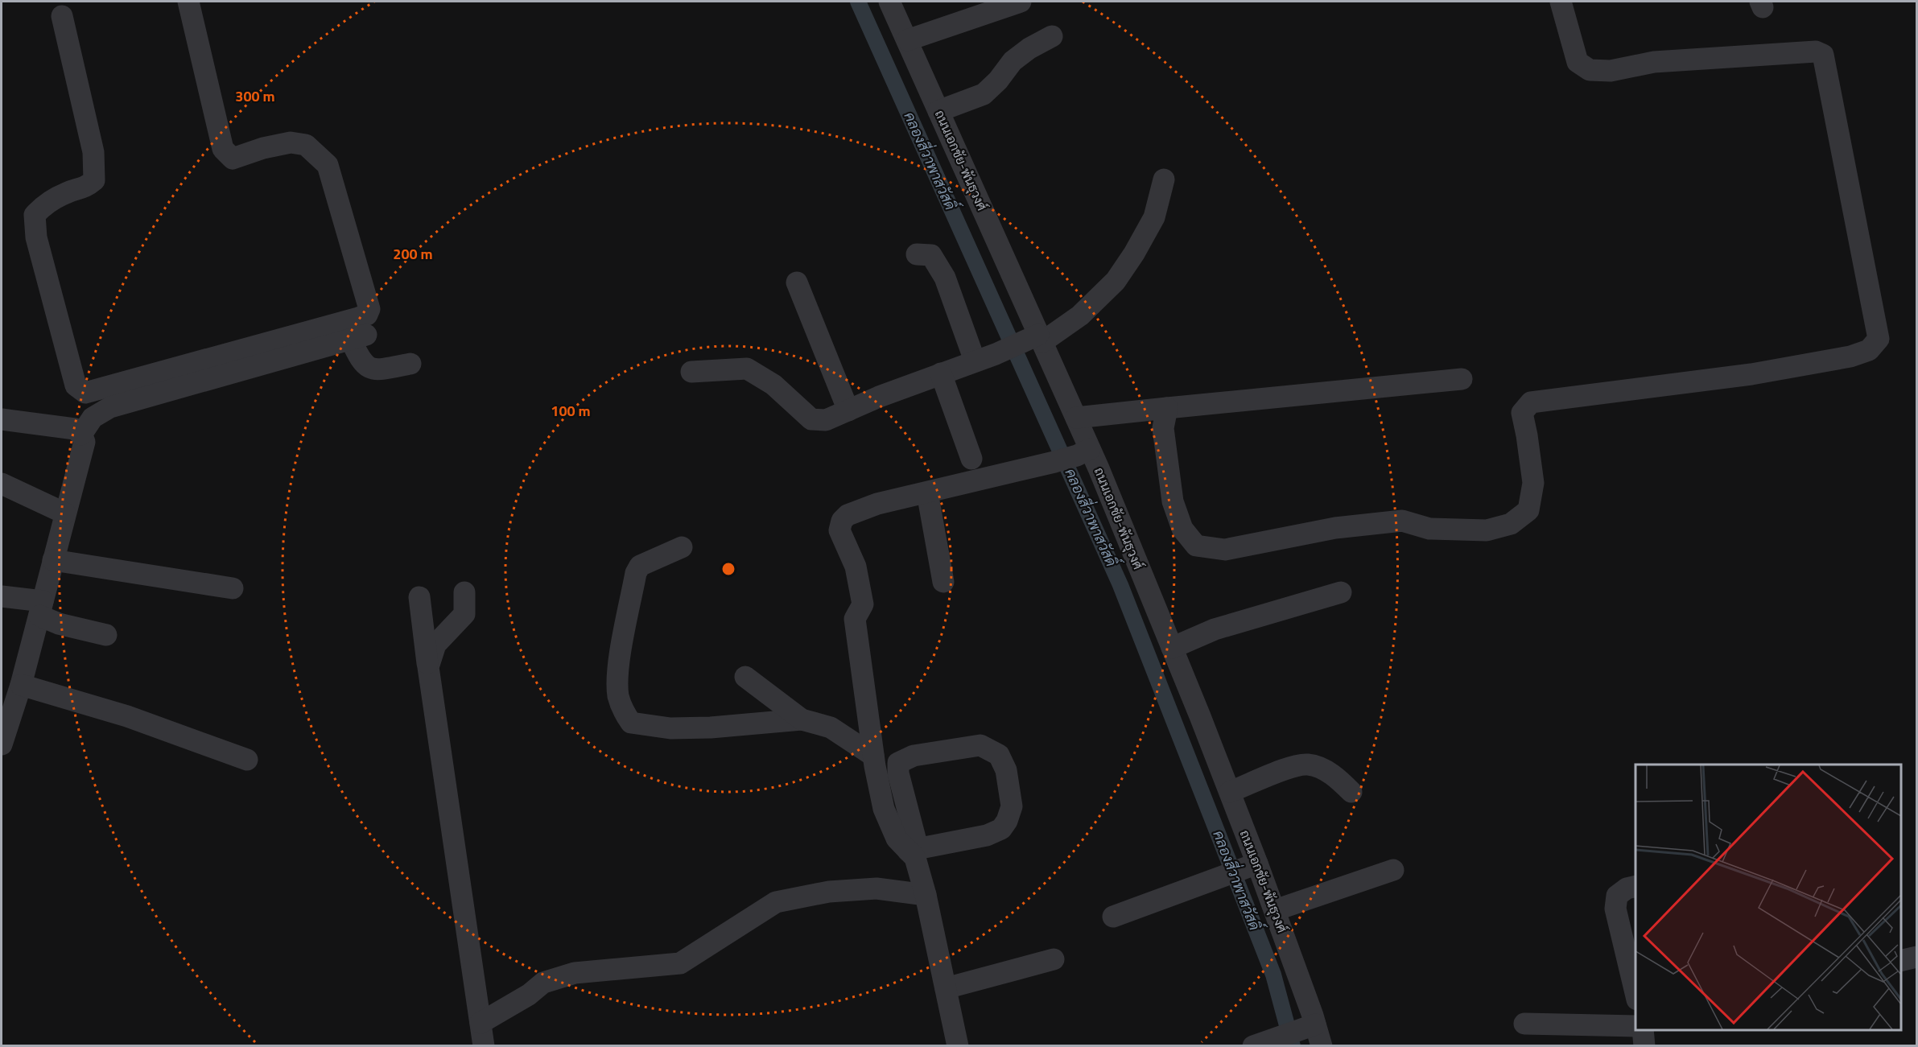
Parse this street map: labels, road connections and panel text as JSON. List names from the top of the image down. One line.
{"streets":{"street":["ถนนเอกชัย-พันธุวงศ์"]},"water":["คลองสี่วาพาสวัสดิ์"],"rings":["300 m","200 m","100 m"]}
